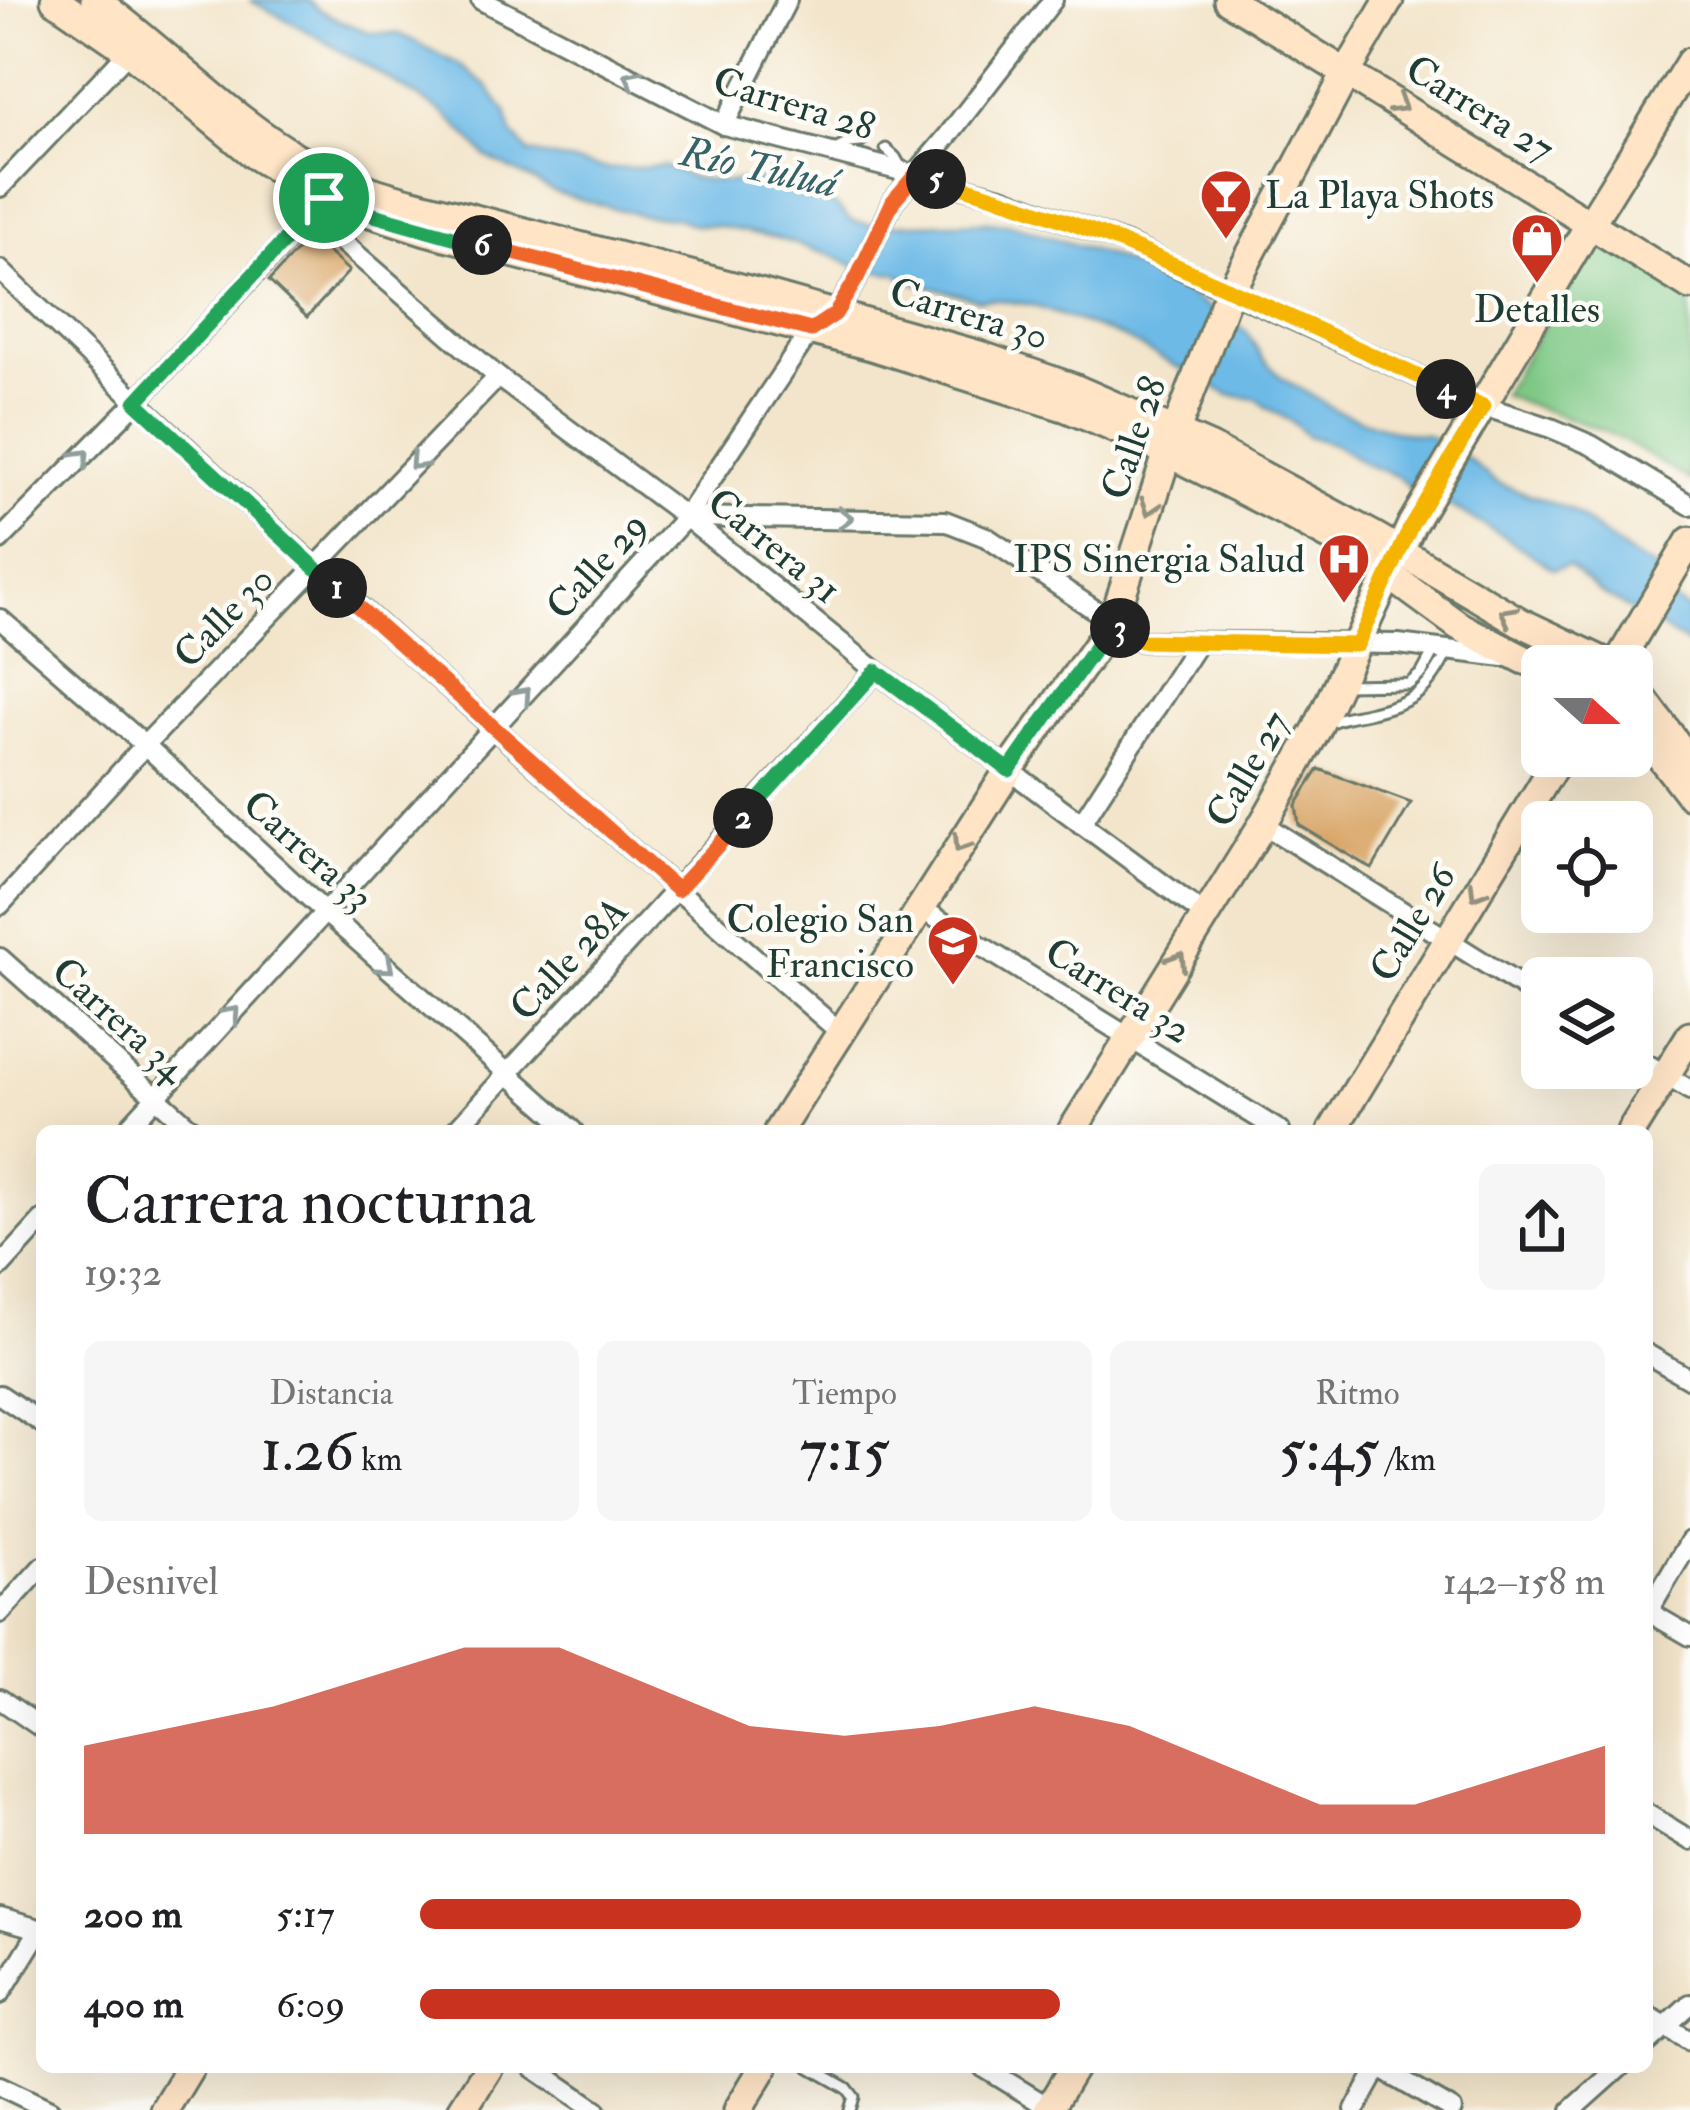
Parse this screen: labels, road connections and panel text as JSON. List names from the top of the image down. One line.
{"streets":{"street":["Carrera 28","Carrera 27","Carrera 30","Calle 28","Carrera 31","Calle 29","Calle 30","Calle 27","Carrera 33","Calle 26","Calle 28A","Carrera 32","Carrera 34"]},"crossings":[["Carrera 28","Calle 28"],["Carrera 28","Calle 29"],["Carrera 28","Calle 27"],["Carrera 27","Calle 28"],["Carrera 27","Calle 27"],["Carrera 30","Calle 28"],["Carrera 30","Carrera 31"],["Carrera 30","Calle 29"],["Carrera 30","Calle 27"],["Calle 28","Carrera 31"],["Calle 28","Carrera 32"],["Carrera 31","Calle 29"],["Carrera 31","Calle 30"],["Carrera 31","Calle 27"],["Carrera 31","Calle 28A"],["Calle 29","Carrera 33"],["Calle 29","Carrera 34"],["Calle 30","Carrera 33"],["Calle 27","Carrera 32"],["Carrera 33","Calle 28A"]],"one_way":["Carrera 27","Calle 29","Calle 30","Calle 26"],"water":["Río Tuluá"],"places":{"bar":["La Playa Shots"],"shop":["Detalles"],"hospital":["IPS Sinergia Salud"],"school or university":["Colegio San Francisco"]},"north":"right","page":{"pins":["5","6","4","1","3","2"],"heading":["Carrera nocturna","19:32"],"stats":[["Distancia","1.26 km"],["Tiempo","7:15"],["Ritmo","5:45 /km"]],"chart":["Desnivel","142–158 m"],"list":[{"name":"200 m","note":"5:17"},{"name":"400 m","note":"6:09"}]}}
